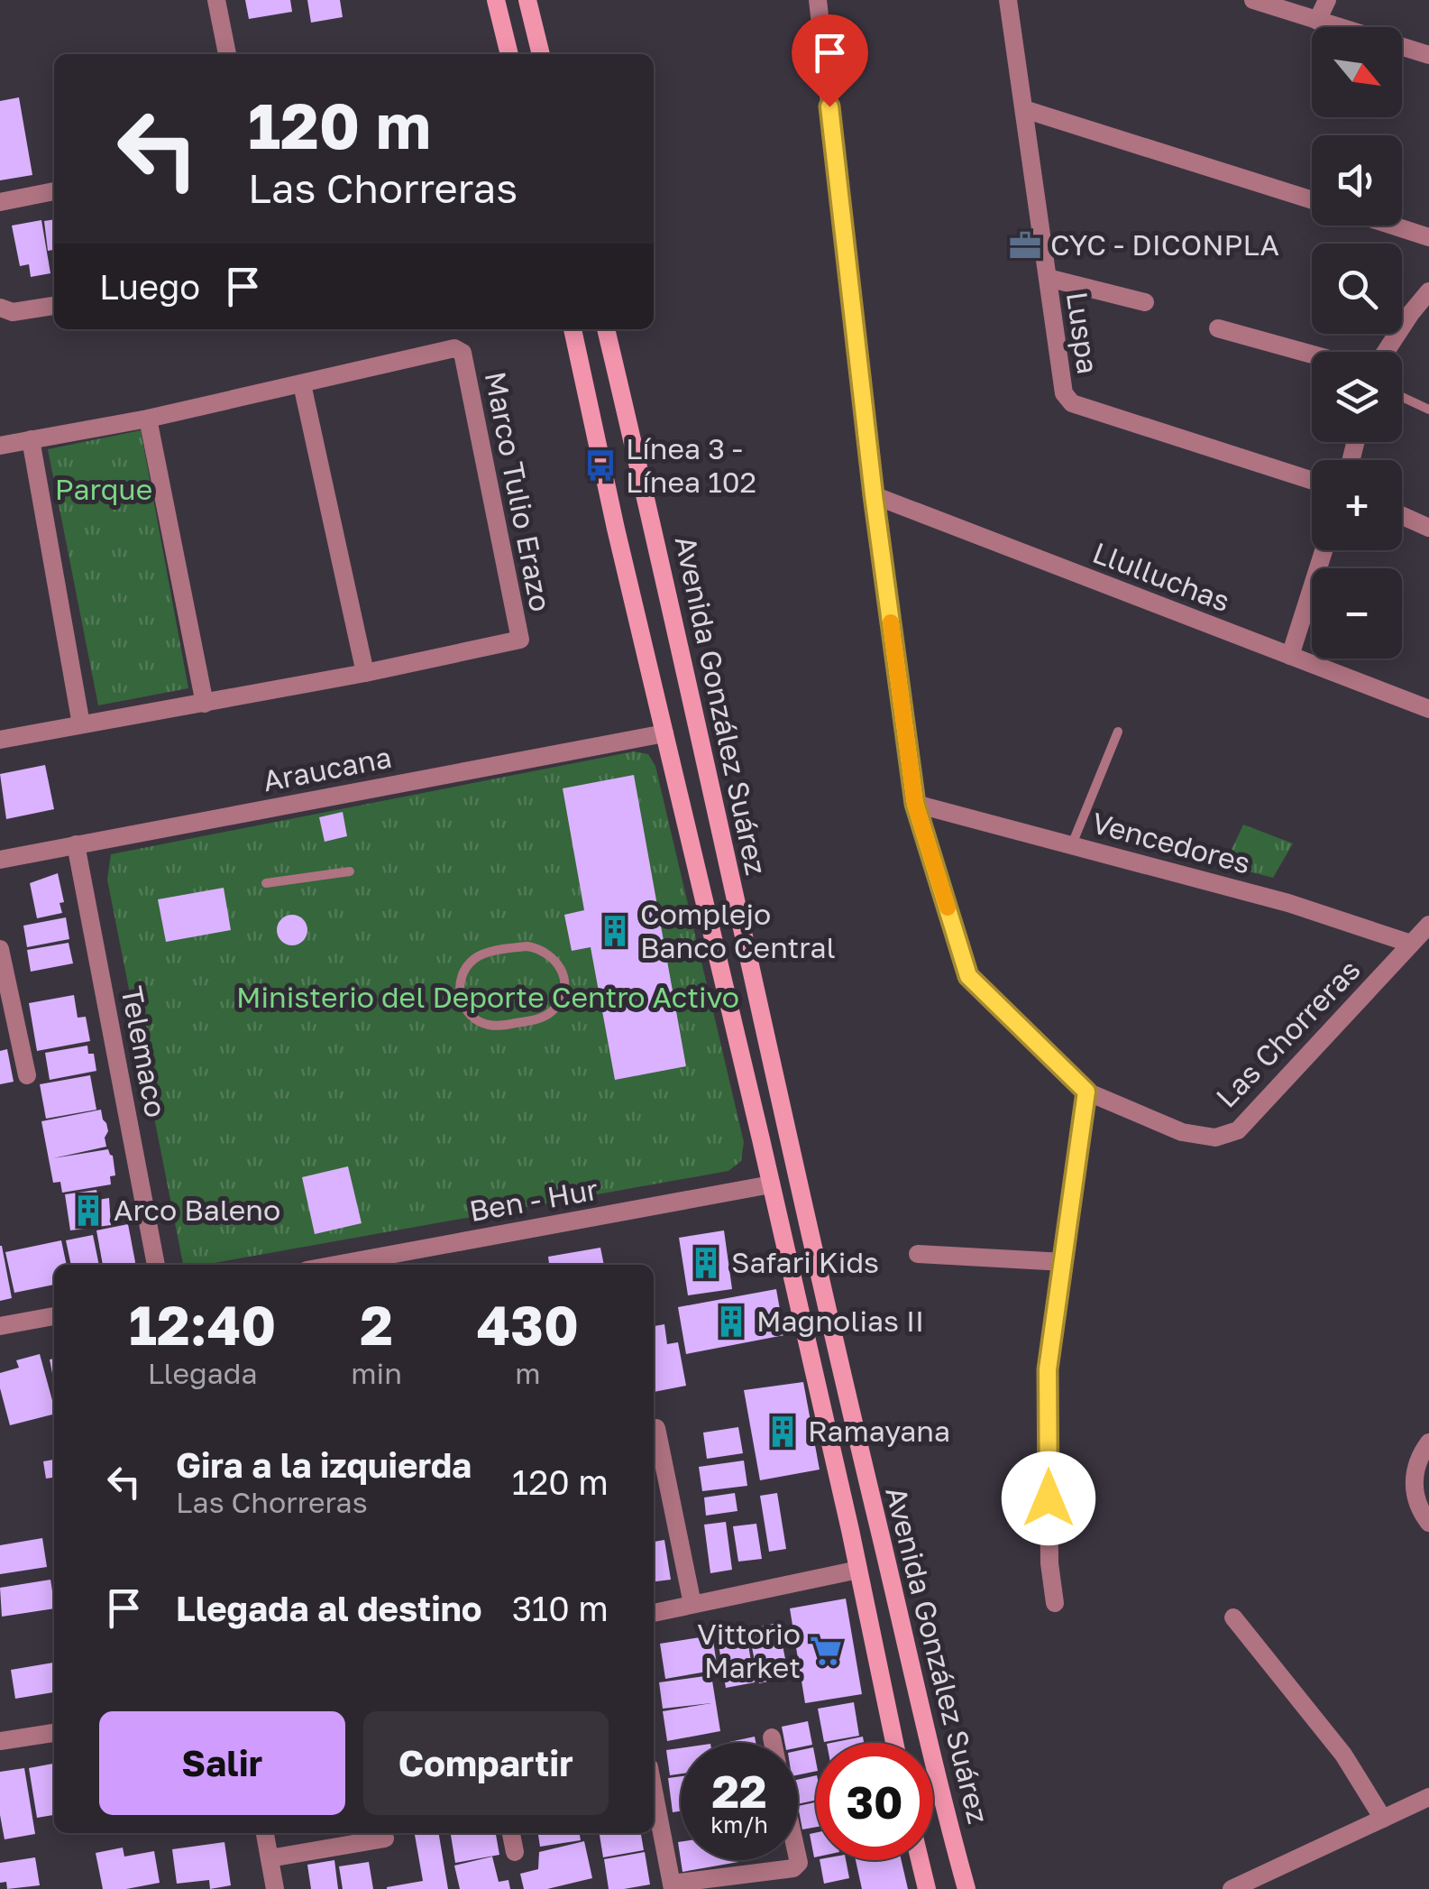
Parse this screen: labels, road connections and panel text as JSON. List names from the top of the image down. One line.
{"streets":{"main road":["Avenida González Suárez"],"street":["Luspa","Marco Tulio Erazo","Llulluchas","Araucana","Vencedores","Las Chorreras","Telemaco","Ben - Hur"]},"crossings":[["Llulluchas","Las Chorreras"],["Avenida González Suárez","Araucana"],["Avenida González Suárez","Ben - Hur"],["Araucana","Telemaco"],["Vencedores","Las Chorreras"]],"parks":["Parque","Ministerio del Deporte Centro Activo"],"places":{"office":["CYC - DICONPLA"],"bus stop":["Línea 3 - Línea 102"],"building":["Complejo Banco Central","Arco Baleno","Safari Kids","Magnolias II","Ramayana"],"supermarket":["Vittorio Market"]},"north":"bottom right","page":{"map_buttons":["+","−"],"turn":["120 m","Las Chorreras"],"then":"Luego","eta":["12:40","Llegada","2","min","430","m"],"list":[{"name":"Gira a la izquierda","note":"Las Chorreras","value":"120 m"},{"name":"Llegada al destino","value":"310 m"}],"buttons":["Salir","Compartir"],"speed":"22 km/h","limit":"30"}}
